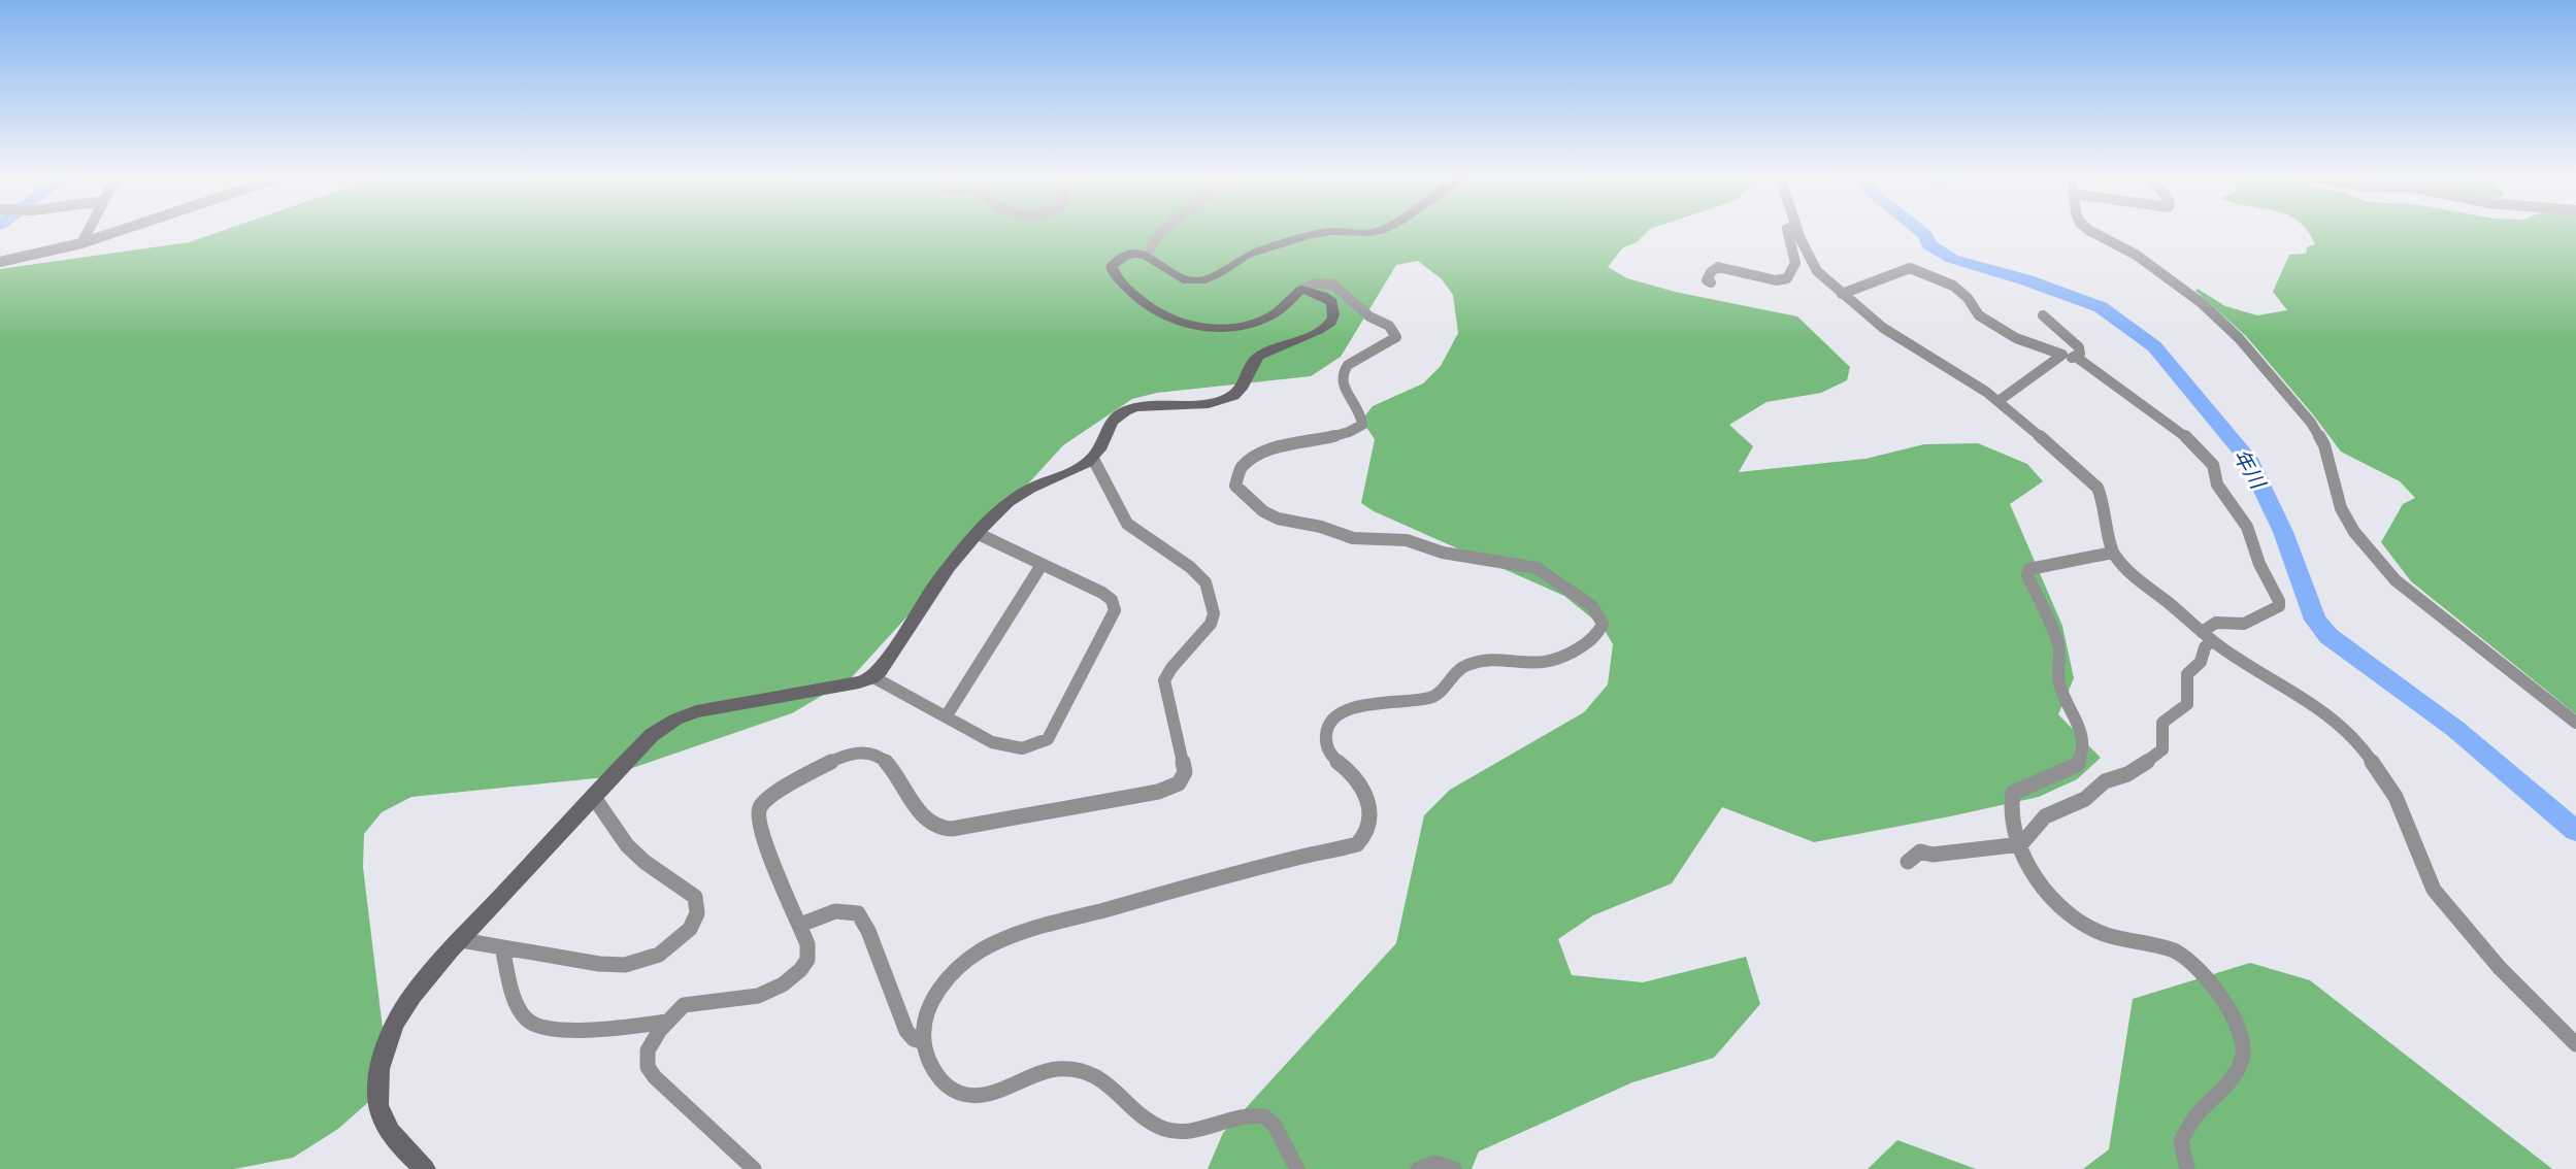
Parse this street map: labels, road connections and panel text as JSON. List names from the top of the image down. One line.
{"water":["年川"]}
